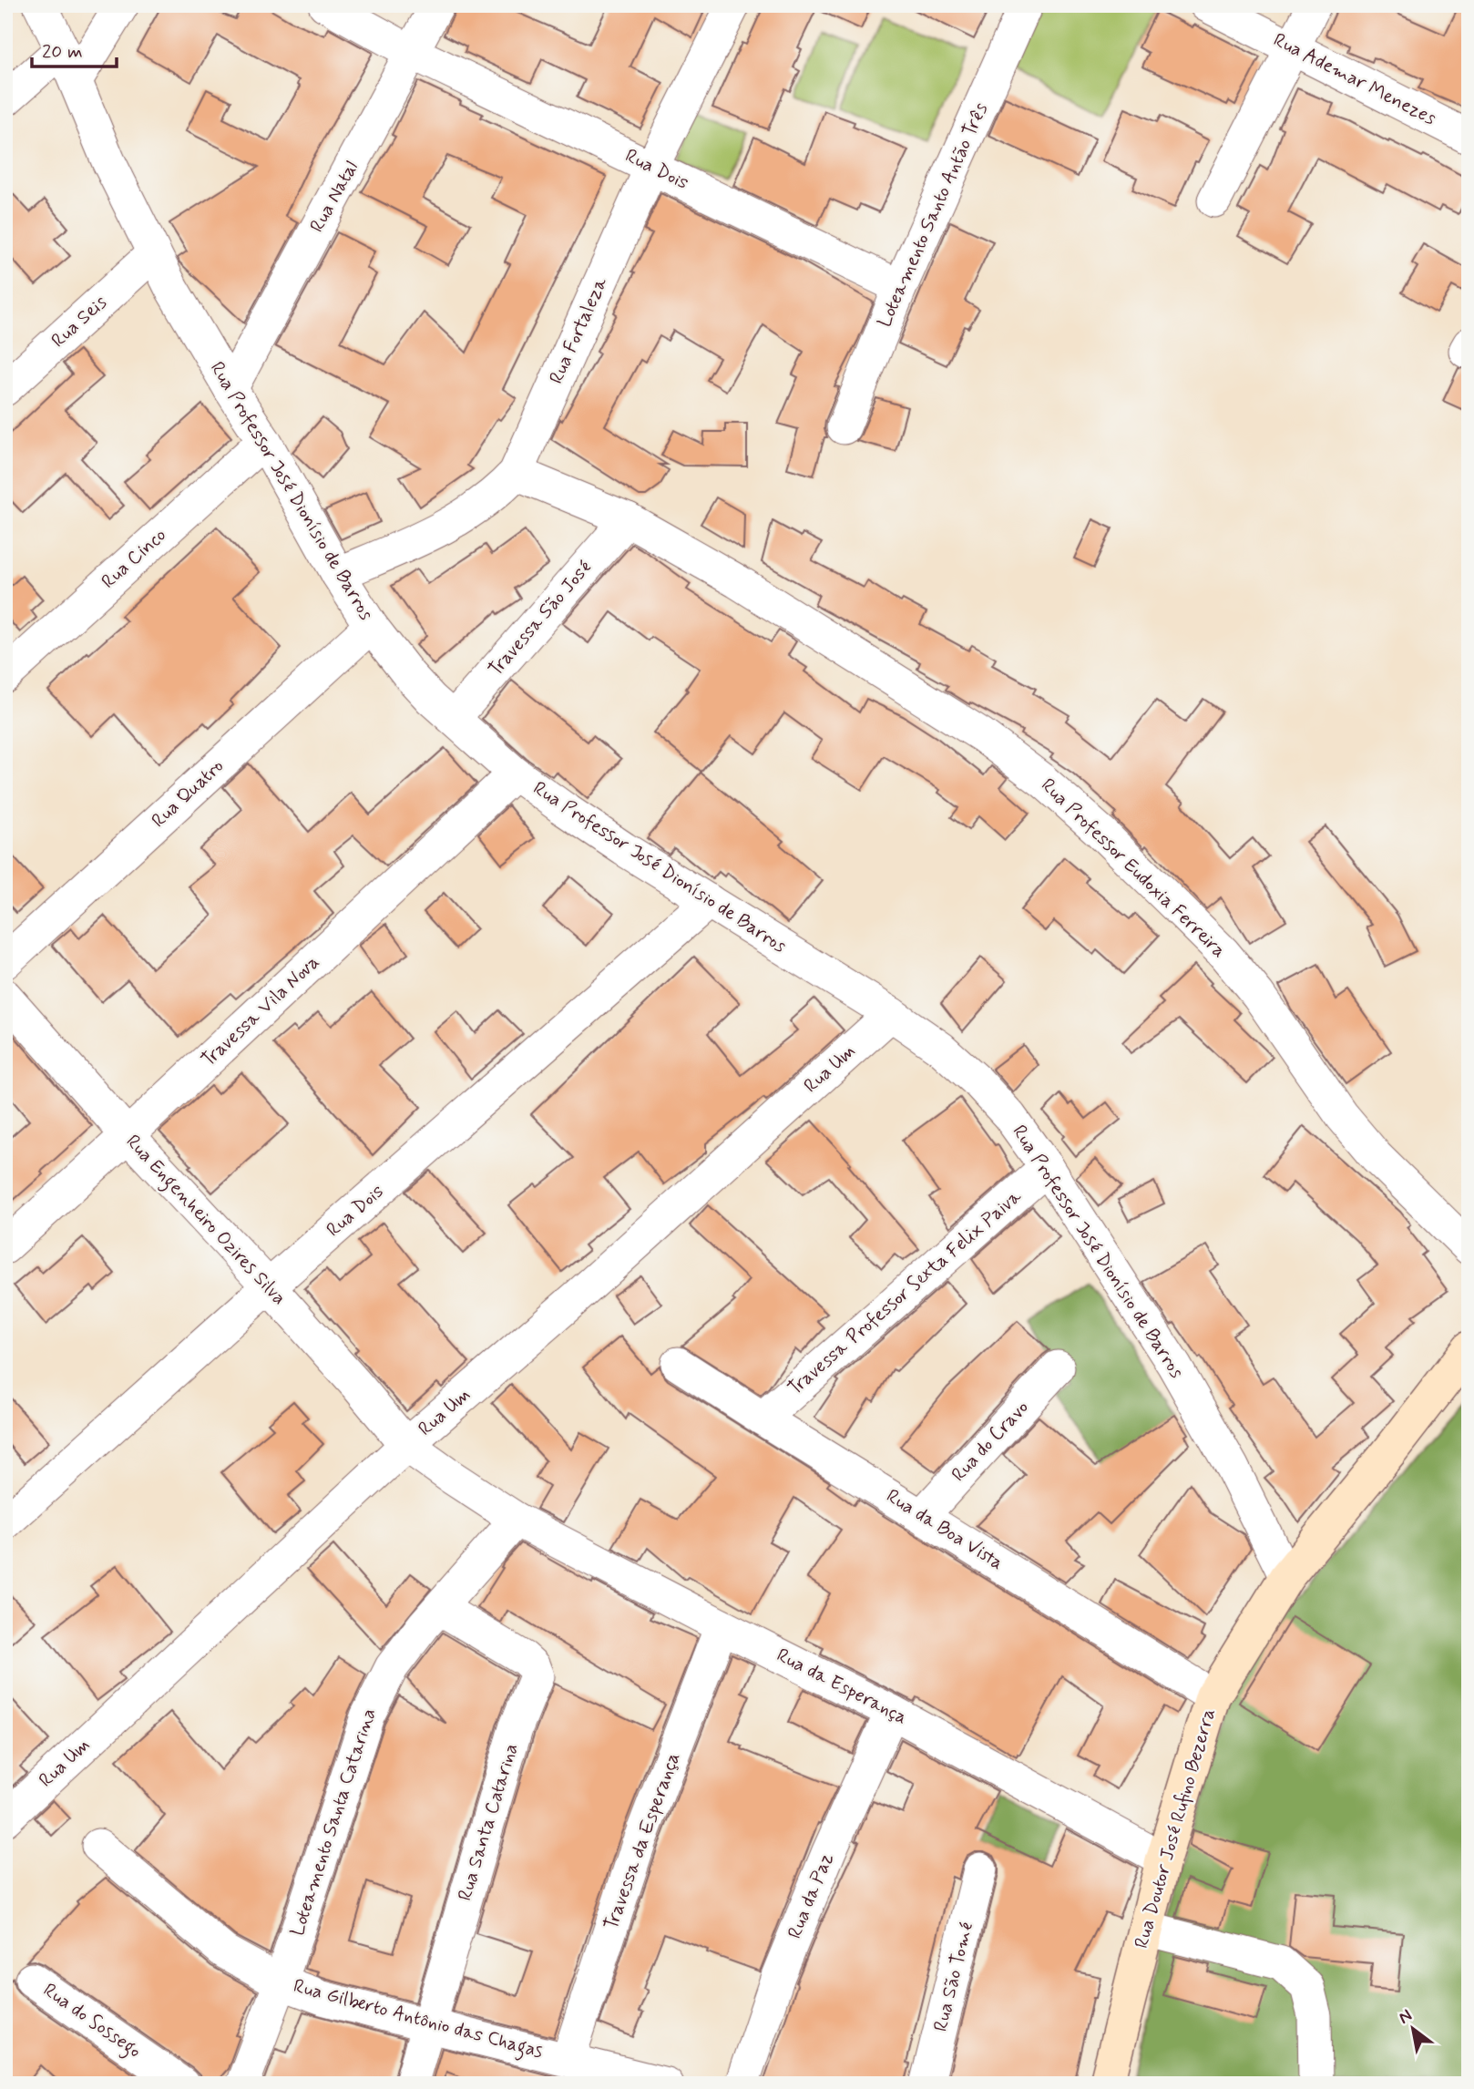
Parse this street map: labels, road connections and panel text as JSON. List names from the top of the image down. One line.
{"streets":{"main road":["Rua Doutor José Rufino Bezerra"],"street":["Rua Ademar Menezes","Rua Dois","Rua Natal","Loteamento Santo Antão Três","Rua Seis","Rua Fortaleza","Rua Professor José Dionísio de Barros","Rua Cinco","Travessa São José","Rua Quatro","Rua Professor Eudoxia Ferreira","Travessa Vila Nova","Rua Um","Rua Engenheiro Ozires Silva","Travessa Professor Sexta Felix Paiva","Rua do Cravo","Rua da Boa Vista","Rua da Esperança","Loteamento Santa Catarina","Rua Santa Catarina","Travessa da Esperança","Rua da Paz","Rua São Tomé","Rua Gilberto Antônio das Chagas","Rua do Sossego"]},"crossings":[["Rua Dois","Rua Natal"],["Rua Dois","Loteamento Santo Antão Três"],["Rua Dois","Rua Fortaleza"],["Rua Dois","Rua Professor José Dionísio de Barros"],["Rua Dois","Rua Engenheiro Ozires Silva"],["Rua Natal","Rua Professor José Dionísio de Barros"],["Rua Seis","Rua Professor José Dionísio de Barros"],["Rua Fortaleza","Rua Professor José Dionísio de Barros"],["Rua Fortaleza","Rua Professor Eudoxia Ferreira"],["Rua Professor José Dionísio de Barros","Rua Cinco"],["Rua Professor José Dionísio de Barros","Travessa São José"],["Rua Professor José Dionísio de Barros","Rua Quatro"],["Rua Professor José Dionísio de Barros","Travessa Vila Nova"],["Rua Professor José Dionísio de Barros","Rua Um"],["Rua Professor José Dionísio de Barros","Travessa Professor Sexta Felix Paiva"],["Rua Professor José Dionísio de Barros","Rua Doutor José Rufino Bezerra"],["Travessa São José","Rua Professor Eudoxia Ferreira"],["Travessa Vila Nova","Rua Engenheiro Ozires Silva"],["Rua Um","Rua Engenheiro Ozires Silva"],["Rua Engenheiro Ozires Silva","Rua da Esperança"],["Rua Engenheiro Ozires Silva","Loteamento Santa Catarina"],["Travessa Professor Sexta Felix Paiva","Rua da Boa Vista"],["Rua do Cravo","Rua da Boa Vista"],["Rua da Boa Vista","Rua Doutor José Rufino Bezerra"],["Rua da Esperança","Loteamento Santa Catarina"],["Rua da Esperança","Rua Doutor José Rufino Bezerra"],["Rua da Esperança","Travessa da Esperança"],["Rua da Esperança","Rua da Paz"],["Loteamento Santa Catarina","Rua Santa Catarina"],["Loteamento Santa Catarina","Rua Gilberto Antônio das Chagas"],["Rua Santa Catarina","Rua Gilberto Antônio das Chagas"],["Travessa da Esperança","Rua Gilberto Antônio das Chagas"]],"scale_bar":"20 m","north":"top left"}
